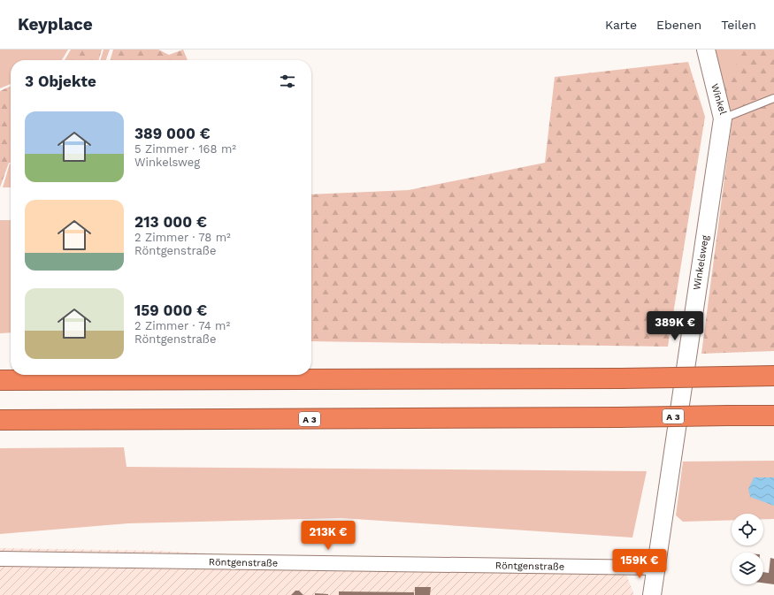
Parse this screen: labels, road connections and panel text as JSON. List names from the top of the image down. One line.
{"streets":{"highway":["A 3"],"street":["Winkel","Winkelsweg","Röntgenstraße"]},"crossings":[["Winkel","Winkelsweg"],["Winkelsweg","Röntgenstraße"]],"page":{"header":"Keyplace","nav":["Karte","Ebenen","Teilen"],"heading":"3 Objekte","list":[{"name":"389 000 €","note":"5 Zimmer · 168 m² · Winkelsweg"},{"name":"213 000 €","note":"2 Zimmer · 78 m² · Röntgenstraße"},{"name":"159 000 €","note":"2 Zimmer · 74 m² · Röntgenstraße"}],"price":["389K €","213K €","159K €"]}}
